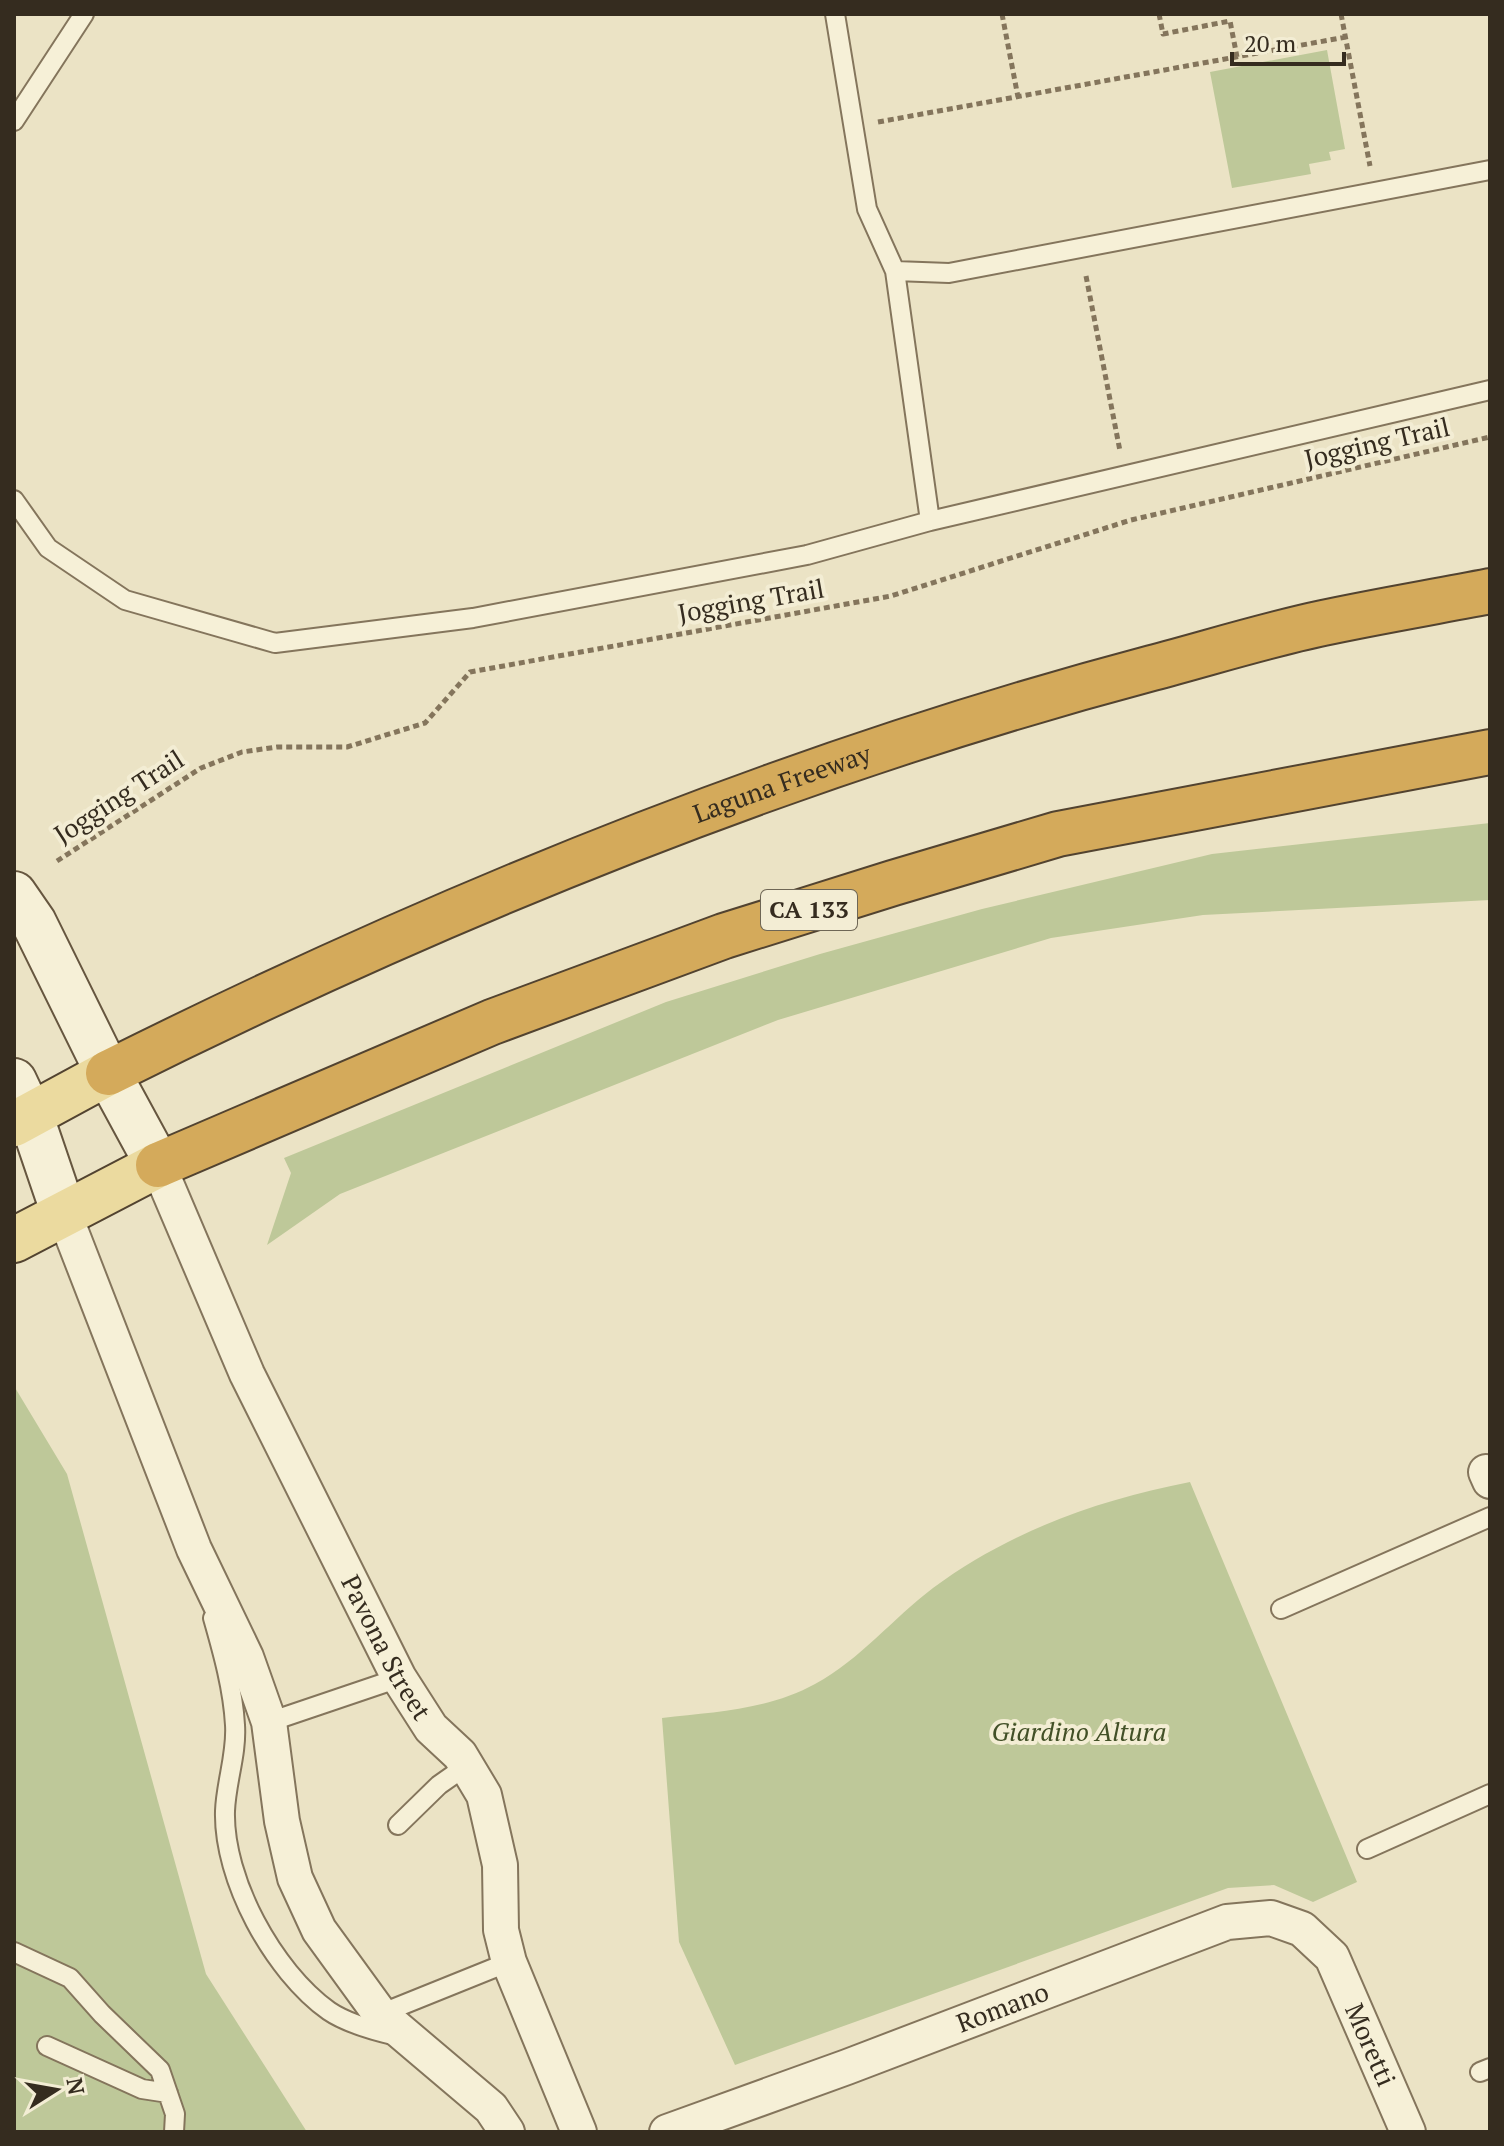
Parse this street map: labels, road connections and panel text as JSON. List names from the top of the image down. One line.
{"streets":{"highway":["Laguna Freeway","CA 133"],"street":["Pavona Street","Romano","Moretti"],"path":["Jogging Trail"]},"crossings":[["CA 133","Pavona Street"],["Romano","Moretti"]],"parks":["Giardino Altura"],"scale_bar":"20 m","north":"right"}
